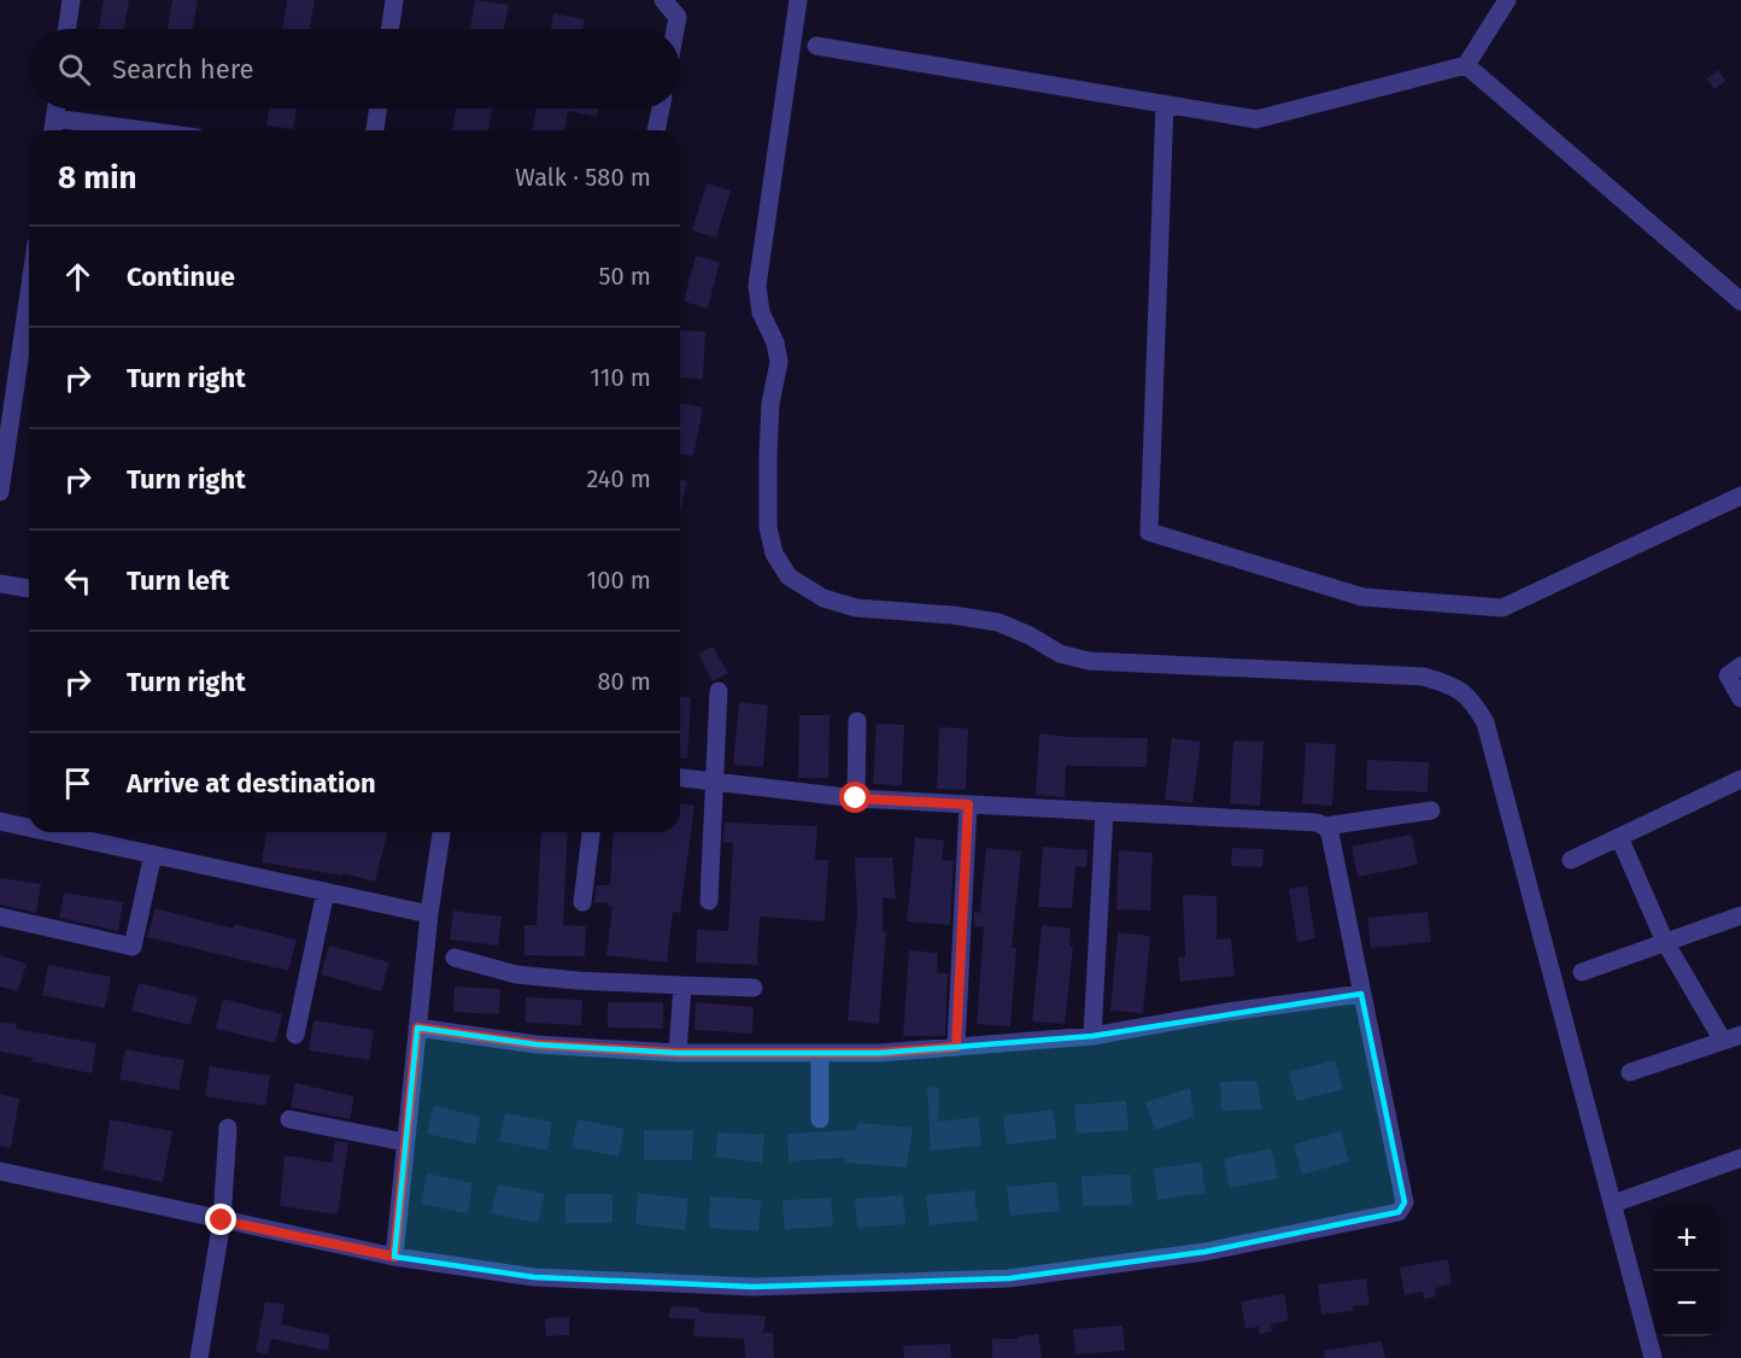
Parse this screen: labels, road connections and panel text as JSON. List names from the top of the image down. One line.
{"page":{"search":"Search here","heading":["8 min","Walk · 580 m"],"list":[["Continue","50 m"],["Turn right","110 m"],["Turn right","240 m"],["Turn left","100 m"],["Turn right","80 m"],"Arrive at destination"],"map_buttons":["+","−"]}}
